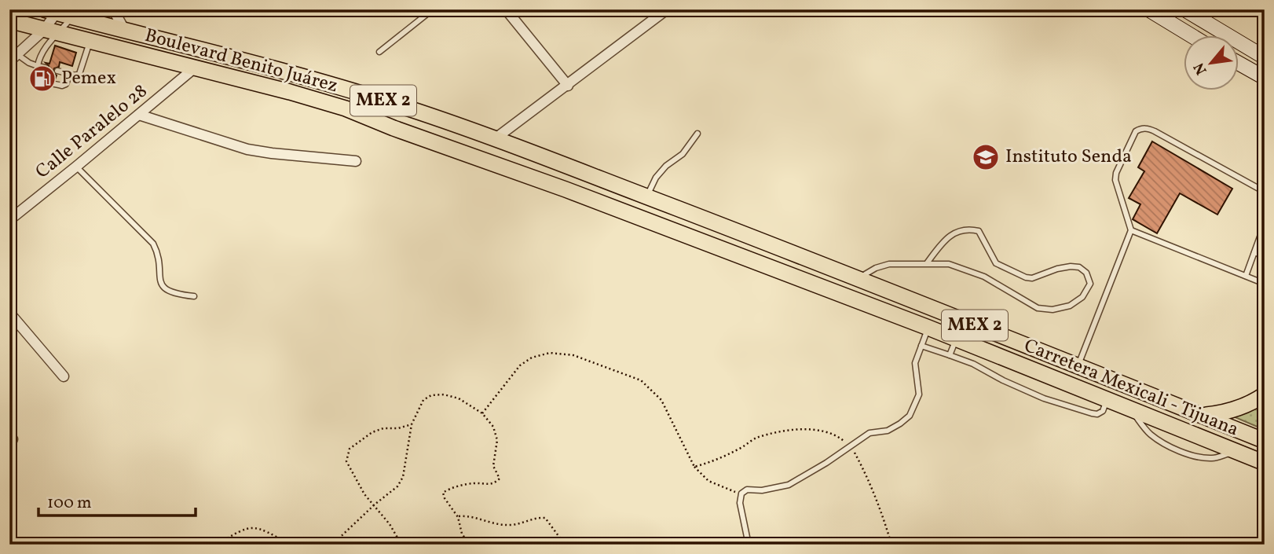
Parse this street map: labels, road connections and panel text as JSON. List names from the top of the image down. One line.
{"streets":{"main road":["Boulevard Benito Juárez","MEX 2","Carretera Mexicali - Tijuana"],"street":["Calle Paralelo 28"]},"crossings":[["Boulevard Benito Juárez","Calle Paralelo 28"],["Boulevard Benito Juárez","Carretera Mexicali - Tijuana"]],"places":{"fuel station":["Pemex"],"school or university":["Instituto Senda"]},"scale_bar":"100 m","north":"bottom left"}
